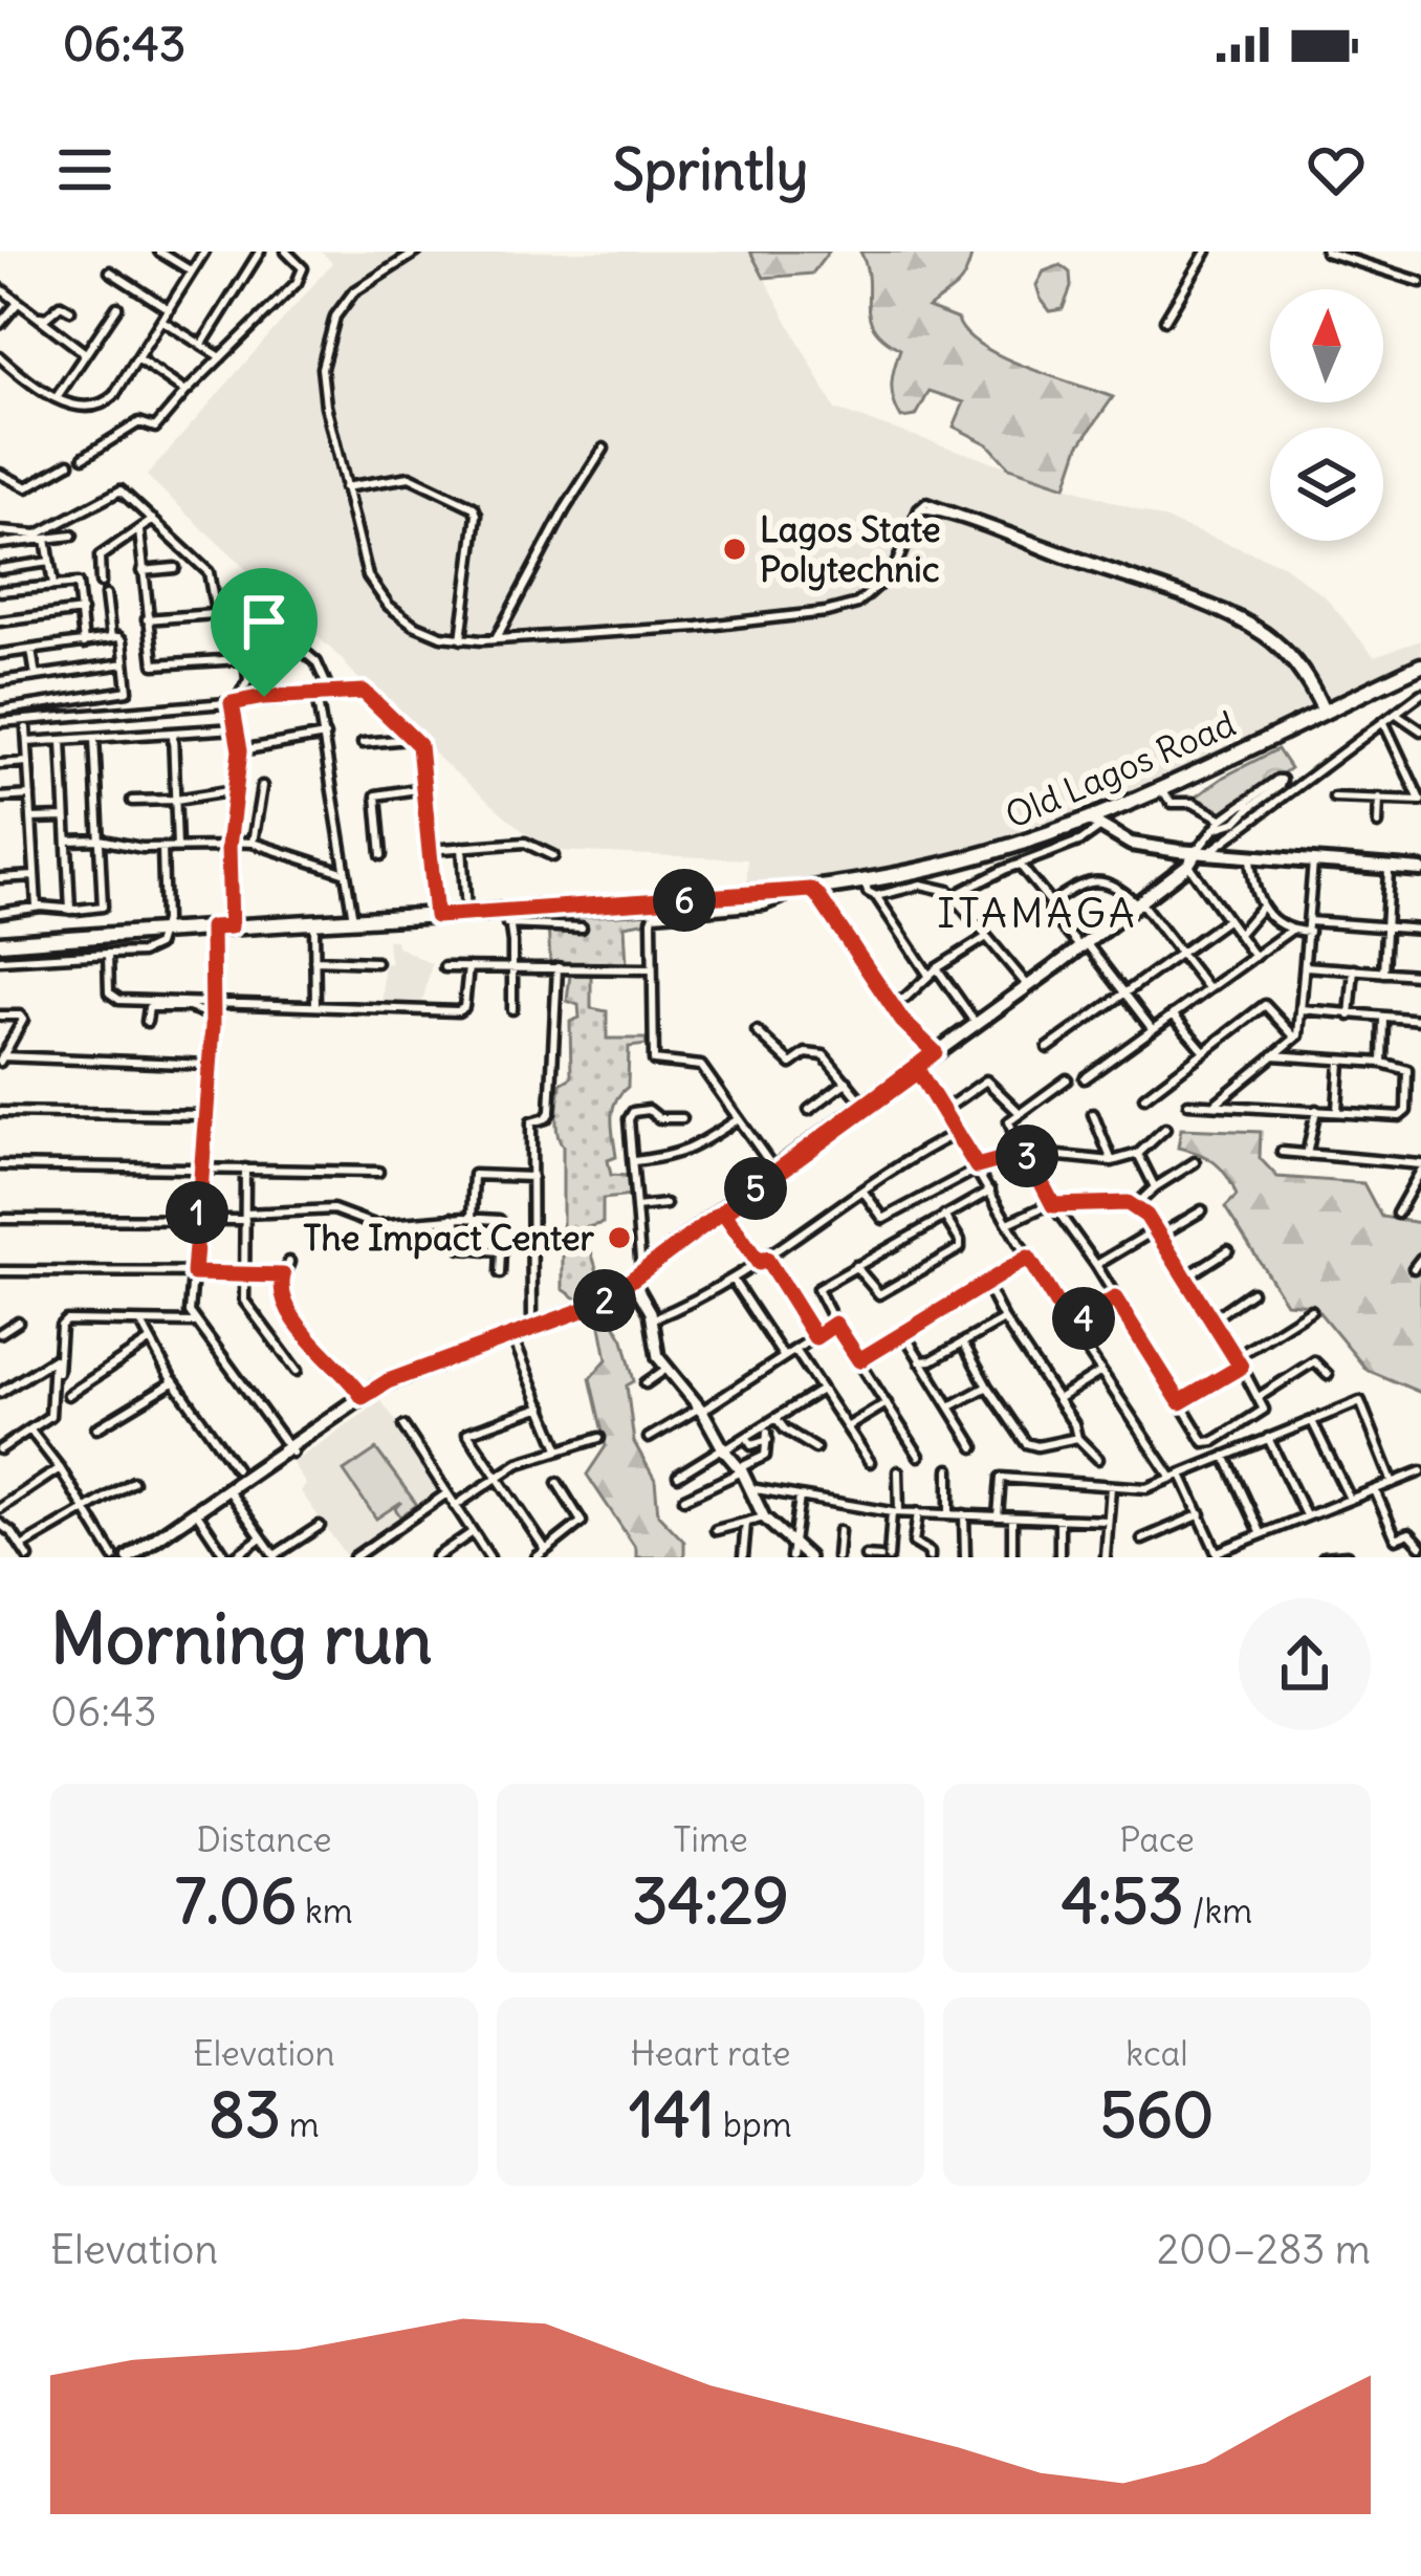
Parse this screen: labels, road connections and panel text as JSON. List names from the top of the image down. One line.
{"streets":{"main road":["Old Lagos Road"]},"districts":["ITAMAGA"],"places":["Lagos State Polytechnic","The Impact Center"],"north":"top","page":{"status":"06:43","header":"Sprintly","pins":["6","3","5","1","2","4"],"heading":["Morning run","06:43"],"stats":[["Distance","7.06 km"],["Time","34:29"],["Pace","4:53 /km"],["Elevation","83 m"],["Heart rate","141 bpm"],["kcal","560"]],"chart":["Elevation","200–283 m"]}}
